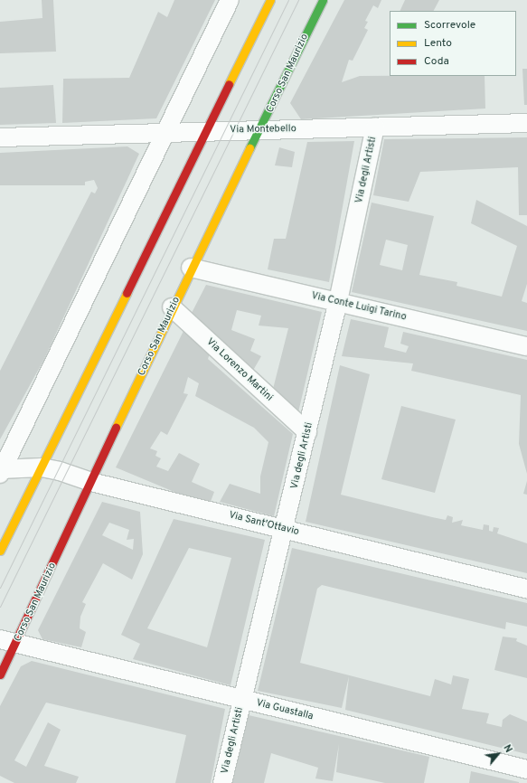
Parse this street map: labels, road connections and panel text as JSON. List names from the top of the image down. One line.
{"streets":{"street":["Corso San Maurizio","Via Montebello","Via degli Artisti","Via Conte Luigi Tarino","Via Lorenzo Martini","Via Sant'Ottavio","Via Guastalla"]},"crossings":[["Corso San Maurizio","Via Montebello"],["Corso San Maurizio","Via Conte Luigi Tarino"],["Corso San Maurizio","Via Lorenzo Martini"],["Corso San Maurizio","Via Sant'Ottavio"],["Corso San Maurizio","Via Guastalla"],["Via Montebello","Via degli Artisti"],["Via degli Artisti","Via Conte Luigi Tarino"],["Via degli Artisti","Via Lorenzo Martini"],["Via degli Artisti","Via Sant'Ottavio"],["Via degli Artisti","Via Guastalla"]],"legend":["Scorrevole","Lento","Coda"],"north":"top right"}
